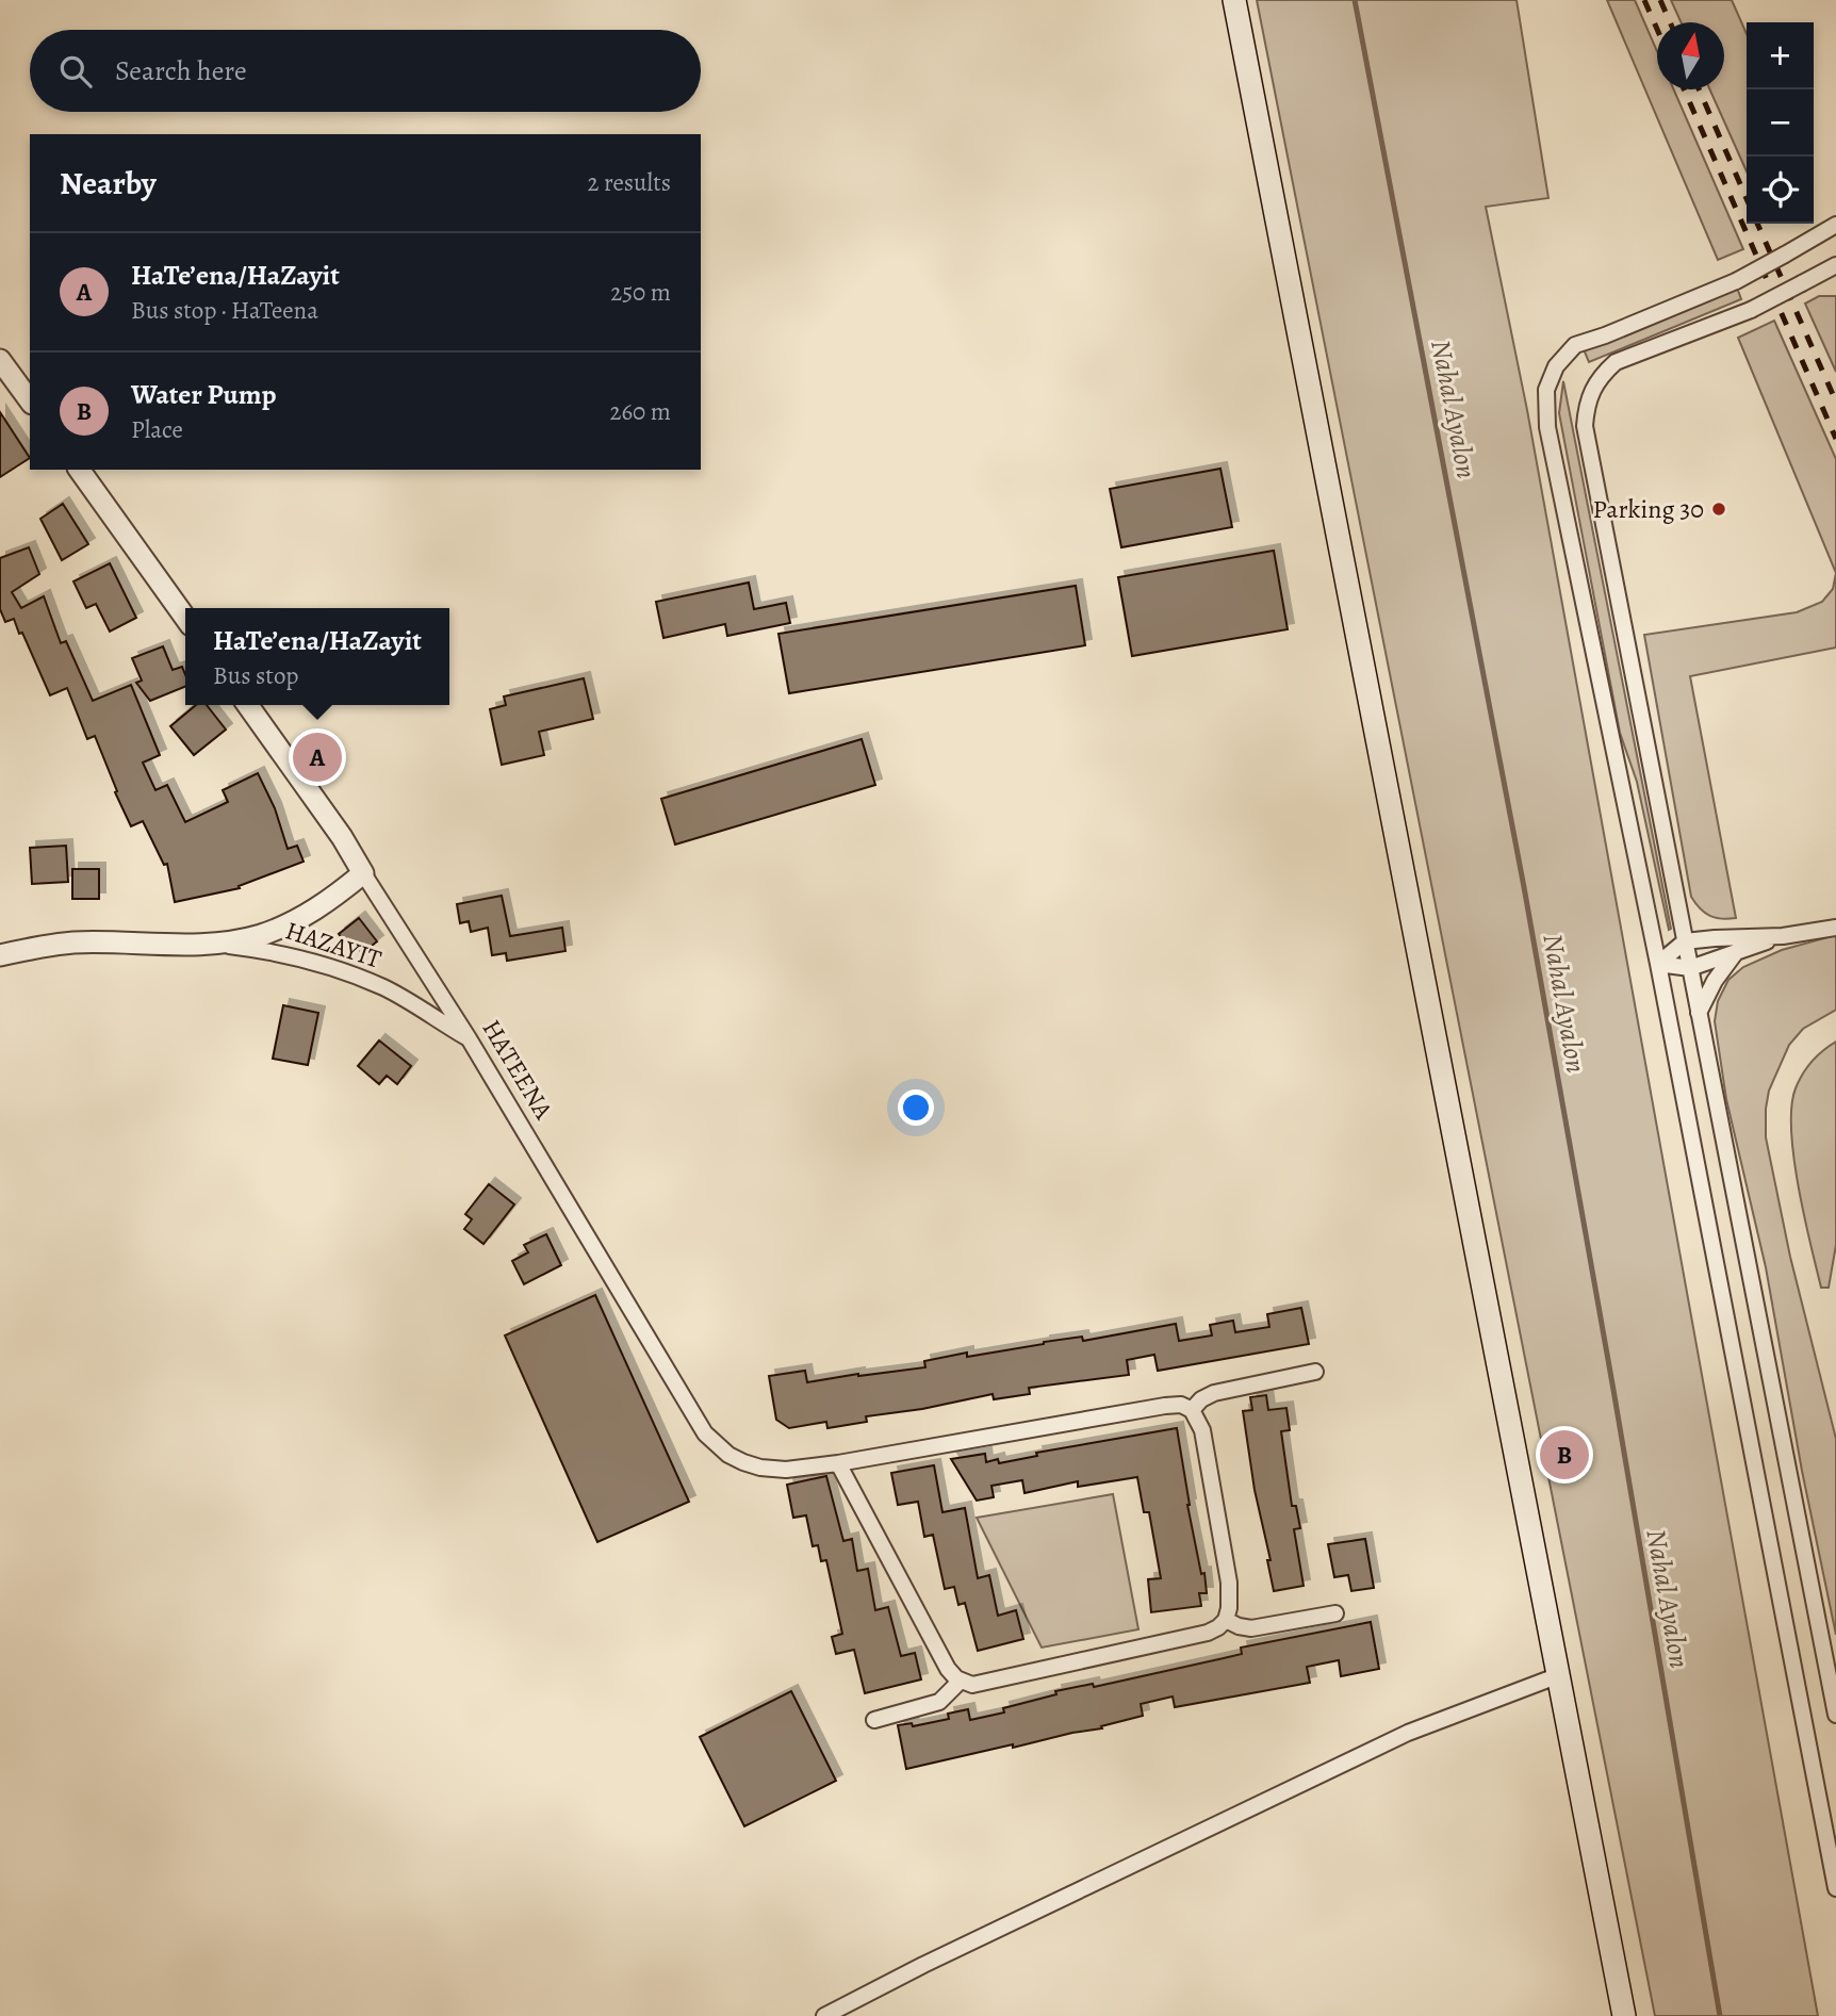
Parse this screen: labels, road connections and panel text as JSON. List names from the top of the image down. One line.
{"streets":{"street":["HAZAYIT","HATEENA"]},"crossings":[["HAZAYIT","HATEENA"]],"water":["Nahal Ayalon"],"places":["Parking 30"],"north":"top","page":{"map_buttons":["+","−"],"search":"Search here","heading":["Nearby","2 results"],"list":[{"mark":"A","name":"HaTe’ena/HaZayit","note":"Bus stop · HaTeena","value":"250 m"},{"mark":"B","name":"Water Pump","note":"Place","value":"260 m"}],"popup":["HaTe’ena/HaZayit","Bus stop"],"pins":["A","B"]}}
